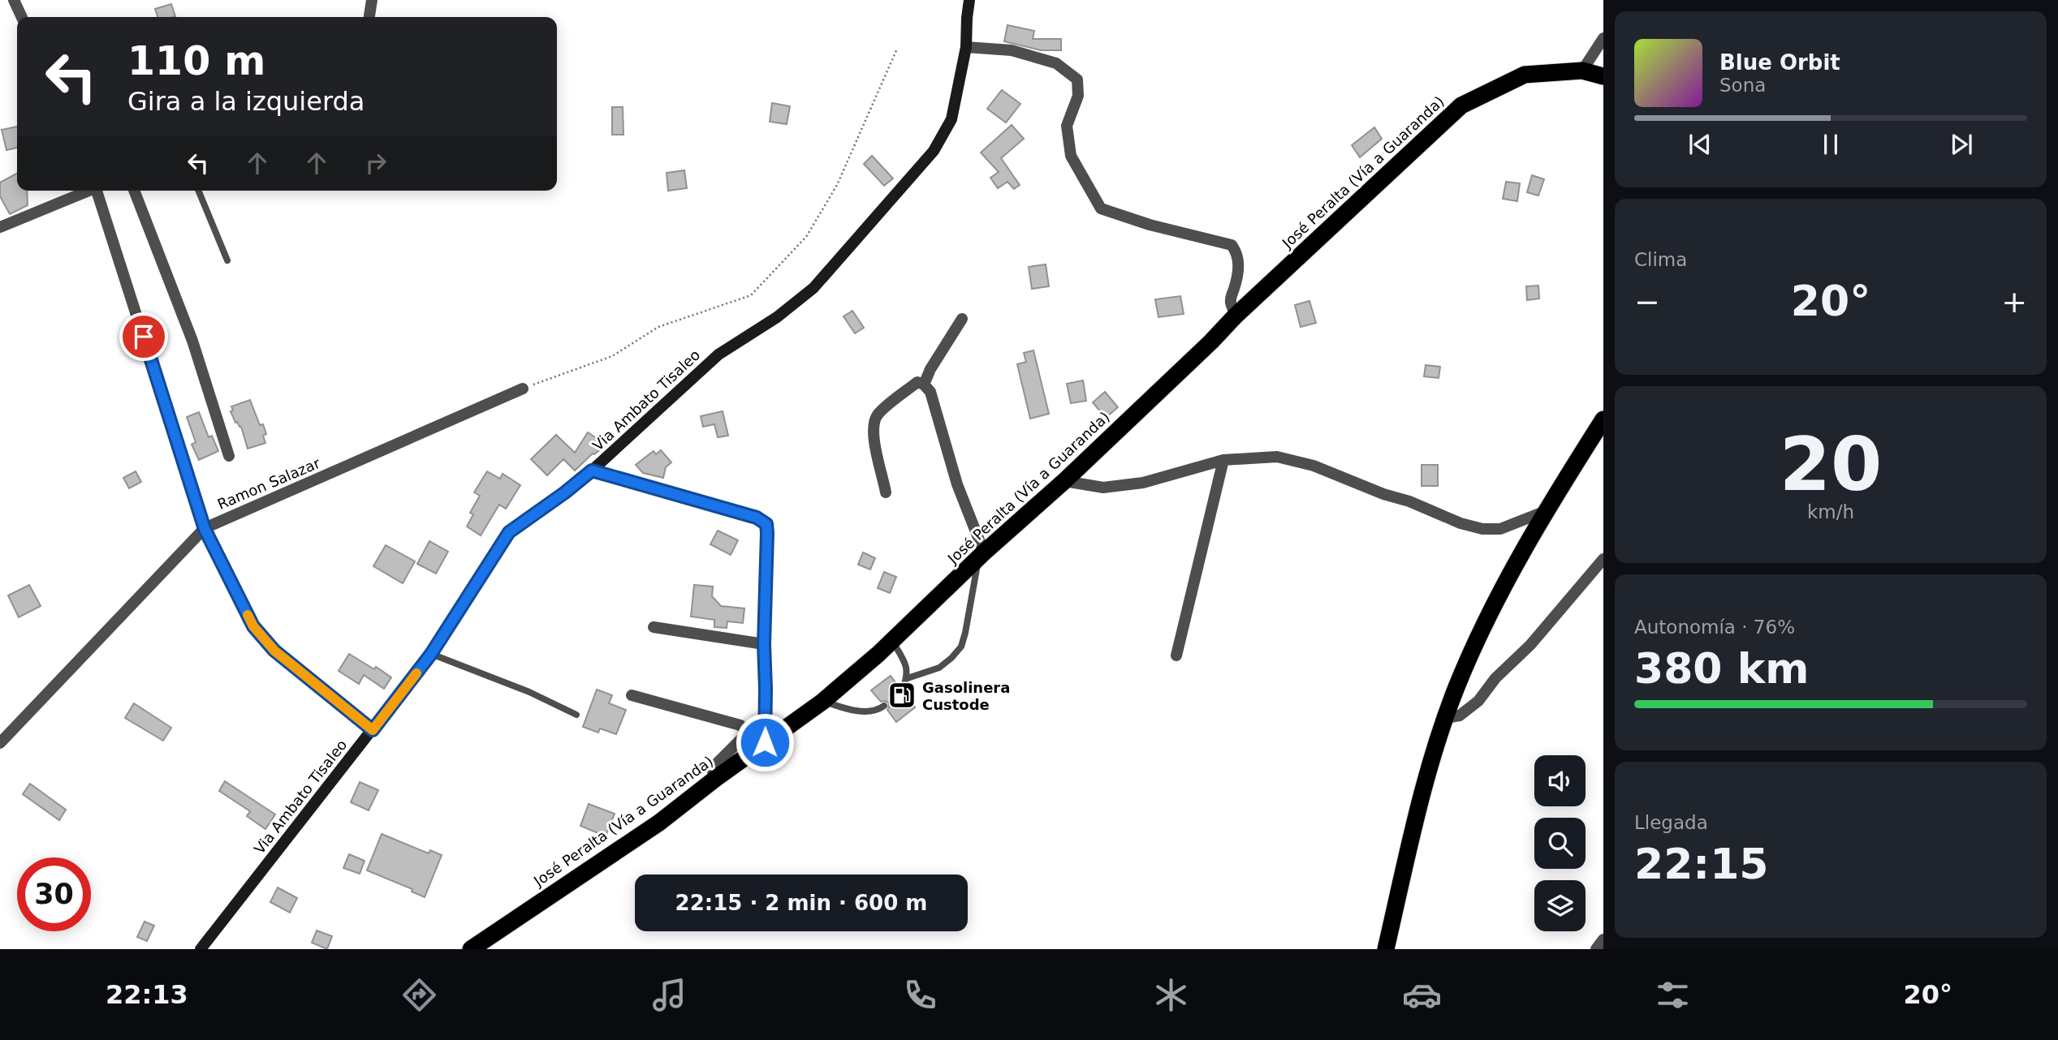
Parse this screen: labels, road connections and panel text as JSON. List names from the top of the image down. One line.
{"streets":{"highway":["José Peralta (Vía a Guaranda)"],"main road":["Via Ambato Tisaleo"],"street":["Ramon Salazar"]},"places":{"fuel station":["Gasolinera Custode"]},"page":{"turn":["110 m","Gira a la izquierda"],"song":["Blue Orbit","Sona"],"tile":["Clima",["20","km/h"],["Autonomía · 76%","380 km"],["Llegada","22:15"]],"heat":["−","20°","+"],"limit":"30","trip":"22:15 · 2 min · 600 m","tabs":["22:13","20°"]}}
